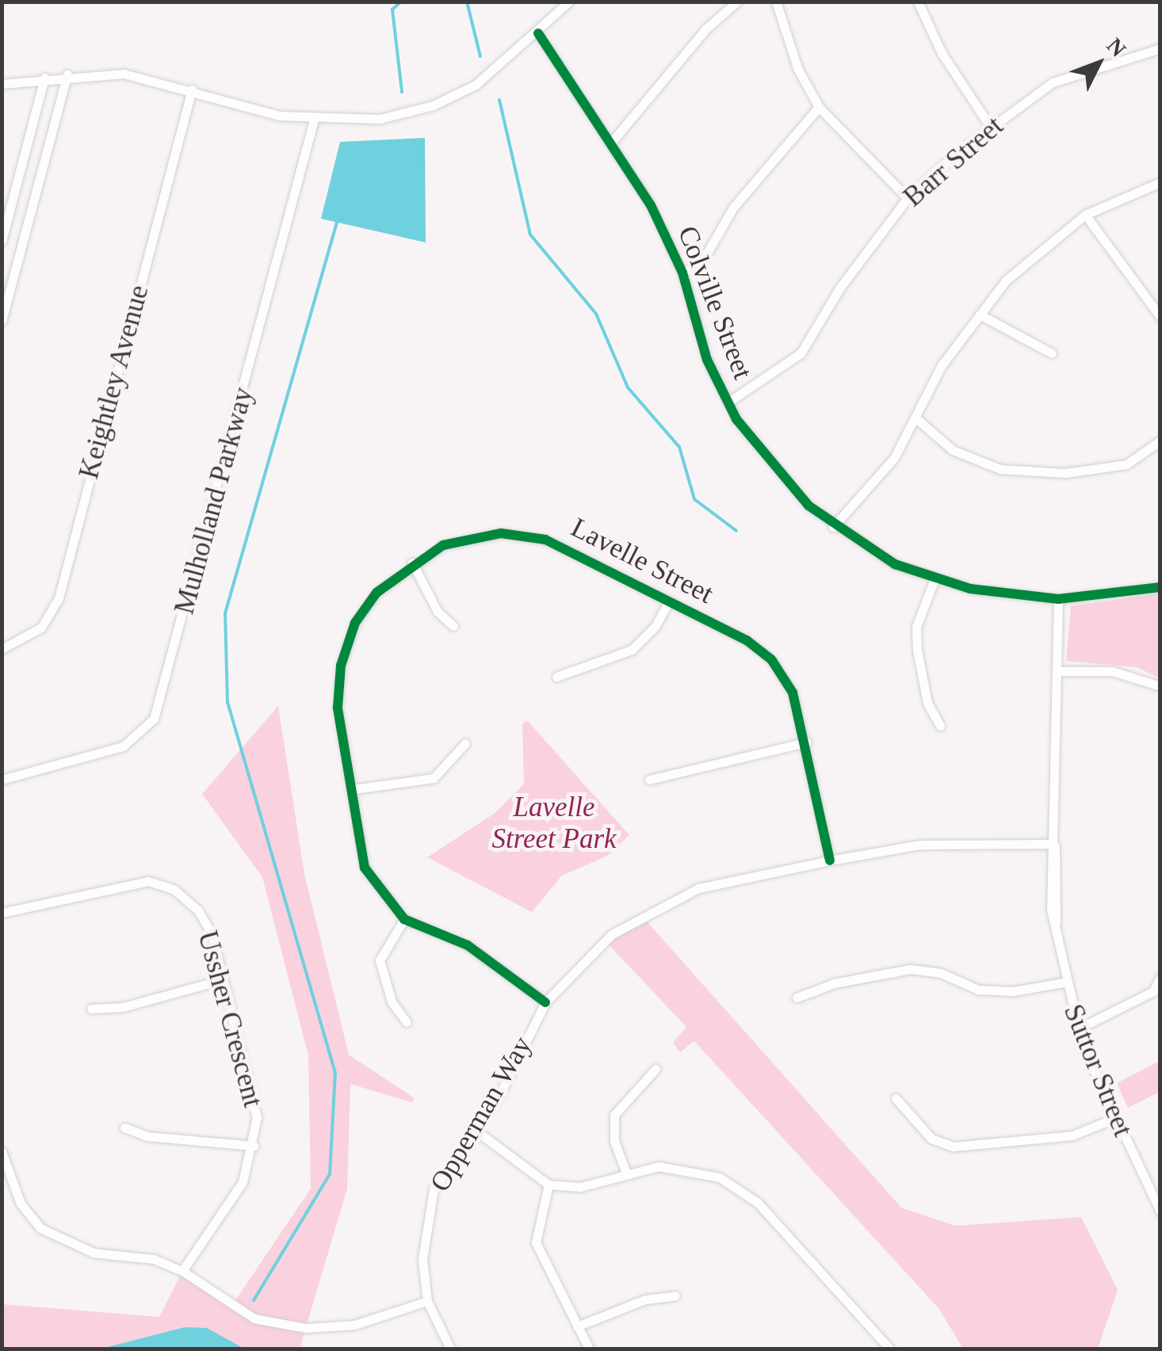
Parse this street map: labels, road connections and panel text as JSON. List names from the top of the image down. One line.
{"streets":{"street":["Barr Street","Colville Street","Keightley Avenue","Mulholland Parkway","Lavelle Street","Ussher Crescent","Suttor Street","Opperman Way"]},"crossings":[["Barr Street","Colville Street"],["Colville Street","Suttor Street"],["Lavelle Street","Opperman Way"],["Suttor Street","Opperman Way"]],"parks":["Lavelle Street Park"],"north":"top right"}
